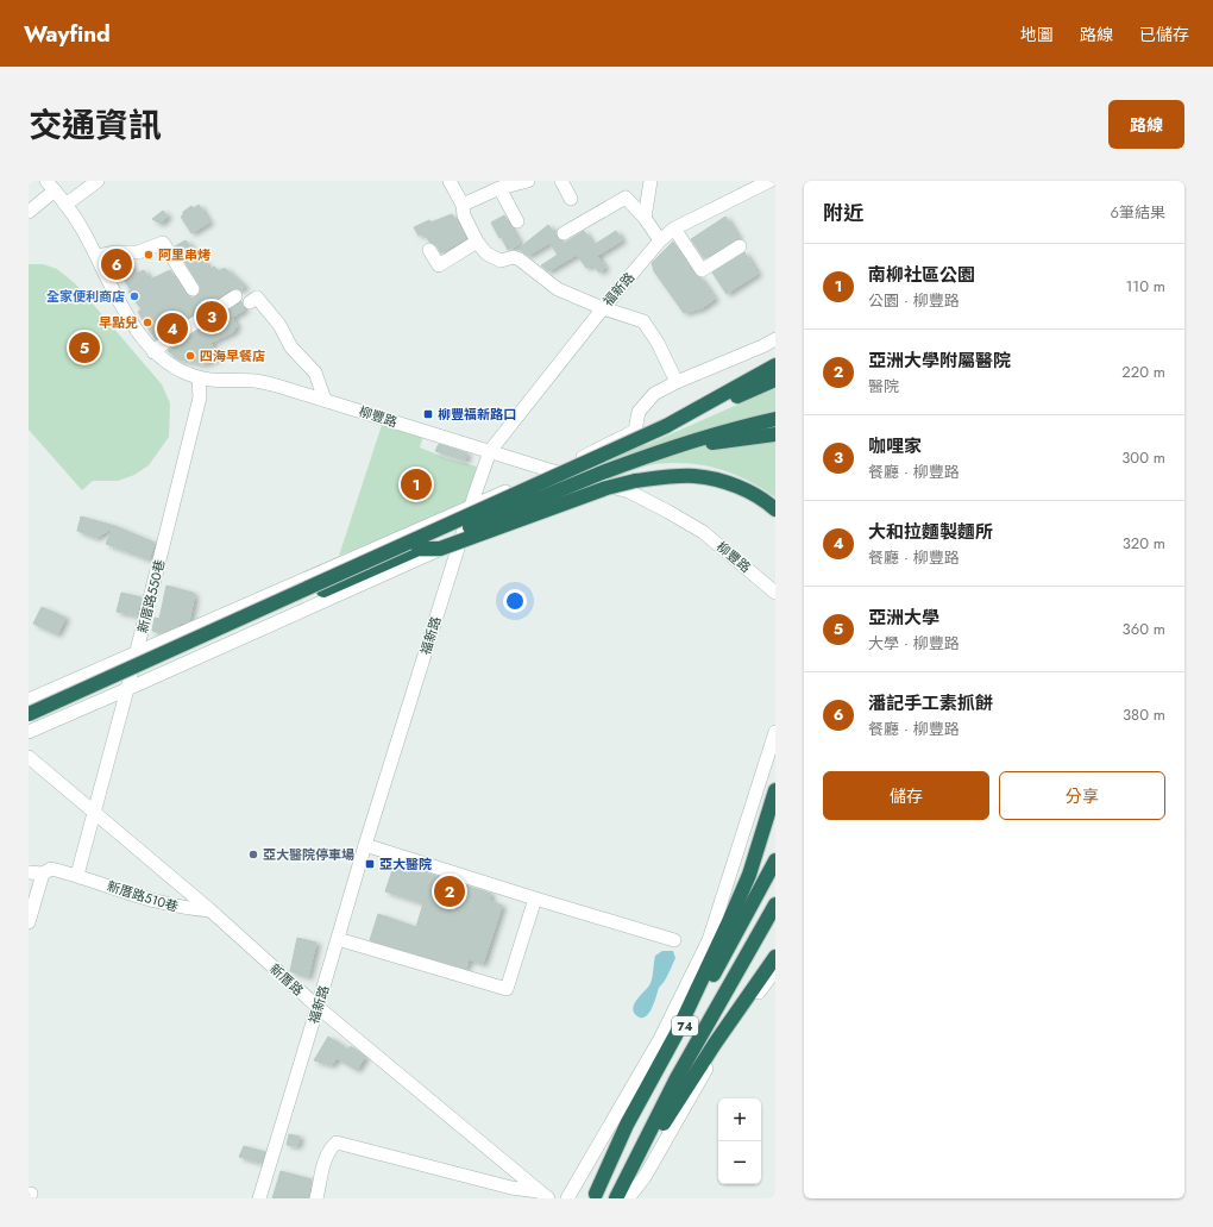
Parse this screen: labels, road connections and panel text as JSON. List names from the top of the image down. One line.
{"streets":{"highway":["74"],"street":["福新路","柳豐路","新厝路550巷","新厝路510巷","新厝路"]},"crossings":[["福新路","柳豐路"],["福新路","新厝路"],["柳豐路","新厝路550巷"],["新厝路550巷","新厝路"],["新厝路510巷","新厝路"]],"places":{"other":["阿里串烤","全家便利商店","早點兒","四海早餐店","亞大醫院停車場"],"transit":["柳豐福新路口","亞大醫院"]},"page":{"header":"Wayfind","nav":["地圖","路線","已儲存"],"title":"交通資訊","buttons":["路線",["儲存","分享"]],"heading":["附近","6筆結果"],"list":[{"mark":"1","name":"南柳社區公園","note":"公園 · 柳豐路","value":"110 m"},{"mark":"2","name":"亞洲大學附屬醫院","note":"醫院","value":"220 m"},{"mark":"3","name":"咖哩家","note":"餐廳 · 柳豐路","value":"300 m"},{"mark":"4","name":"大和拉麵製麵所","note":"餐廳 · 柳豐路","value":"320 m"},{"mark":"5","name":"亞洲大學","note":"大學 · 柳豐路","value":"360 m"},{"mark":"6","name":"潘記手工素抓餅","note":"餐廳 · 柳豐路","value":"380 m"}],"pins":["6","3","4","5","1","2"],"map_buttons":["+","−"]}}
